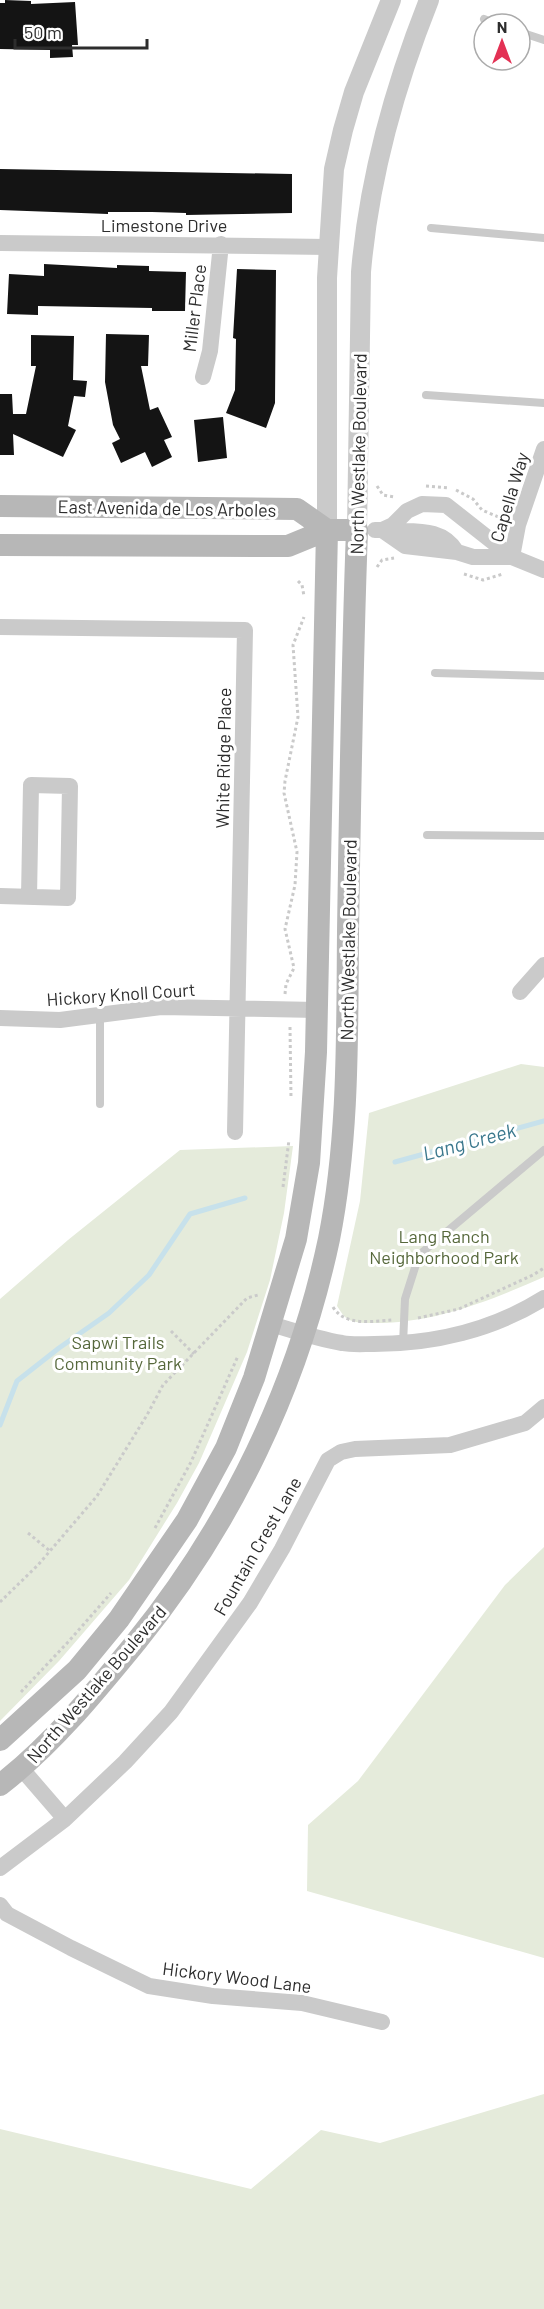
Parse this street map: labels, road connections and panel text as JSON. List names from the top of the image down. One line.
{"streets":{"main road":["North Westlake Boulevard","East Avenida de Los Arboles"],"street":["Limestone Drive","Miller Place","Capella Way","White Ridge Place","Hickory Knoll Court","Fountain Crest Lane","Hickory Wood Lane"]},"crossings":[["Limestone Drive","Miller Place"],["Limestone Drive","North Westlake Boulevard"],["North Westlake Boulevard","East Avenida de Los Arboles"],["North Westlake Boulevard","Hickory Knoll Court"],["White Ridge Place","Hickory Knoll Court"]],"water":["Lang Creek"],"parks":["Lang Ranch Neighborhood Park","Sapwi Trails Community Park"],"scale_bar":"50 m","north":"top"}
